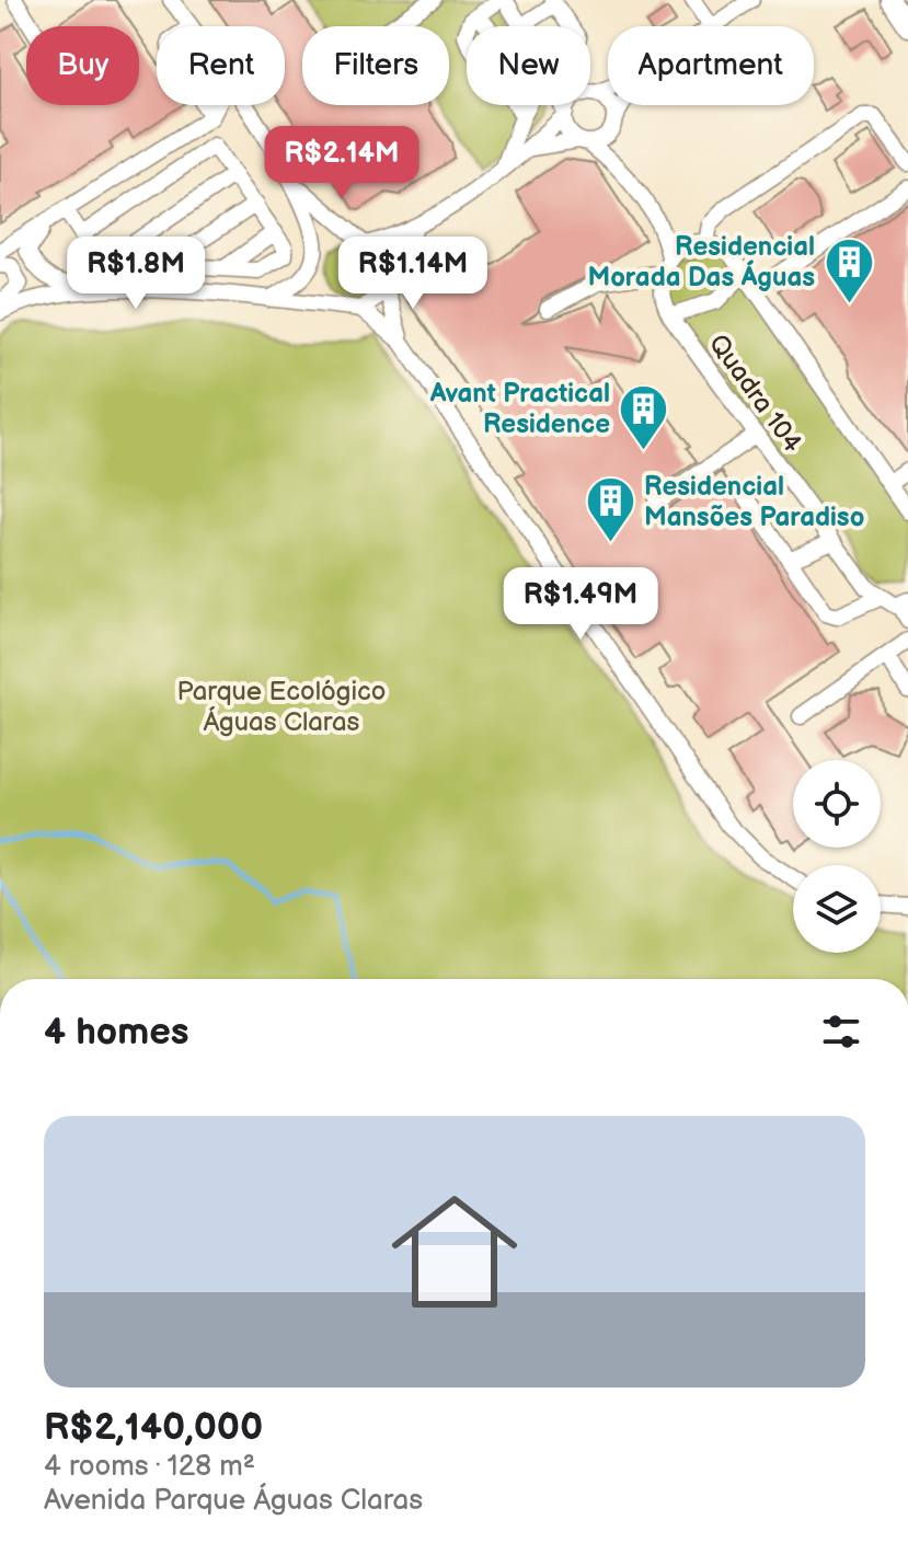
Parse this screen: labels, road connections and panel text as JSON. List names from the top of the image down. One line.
{"streets":{"street":["Quadra 104"]},"parks":["Parque Ecológico Águas Claras"],"places":{"building":["Residencial Morada Das Águas","Avant Practical Residence","Residencial Mansões Paradiso"]},"page":{"chip":["Buy","Rent","Filters","New","Apartment"],"price":["R$2.14M","R$1.8M","R$1.14M","R$1.49M"],"heading":"4 homes","list":[{"name":"R$2,140,000","note":"4 rooms · 128 m² · Avenida Parque Águas Claras"}]}}
